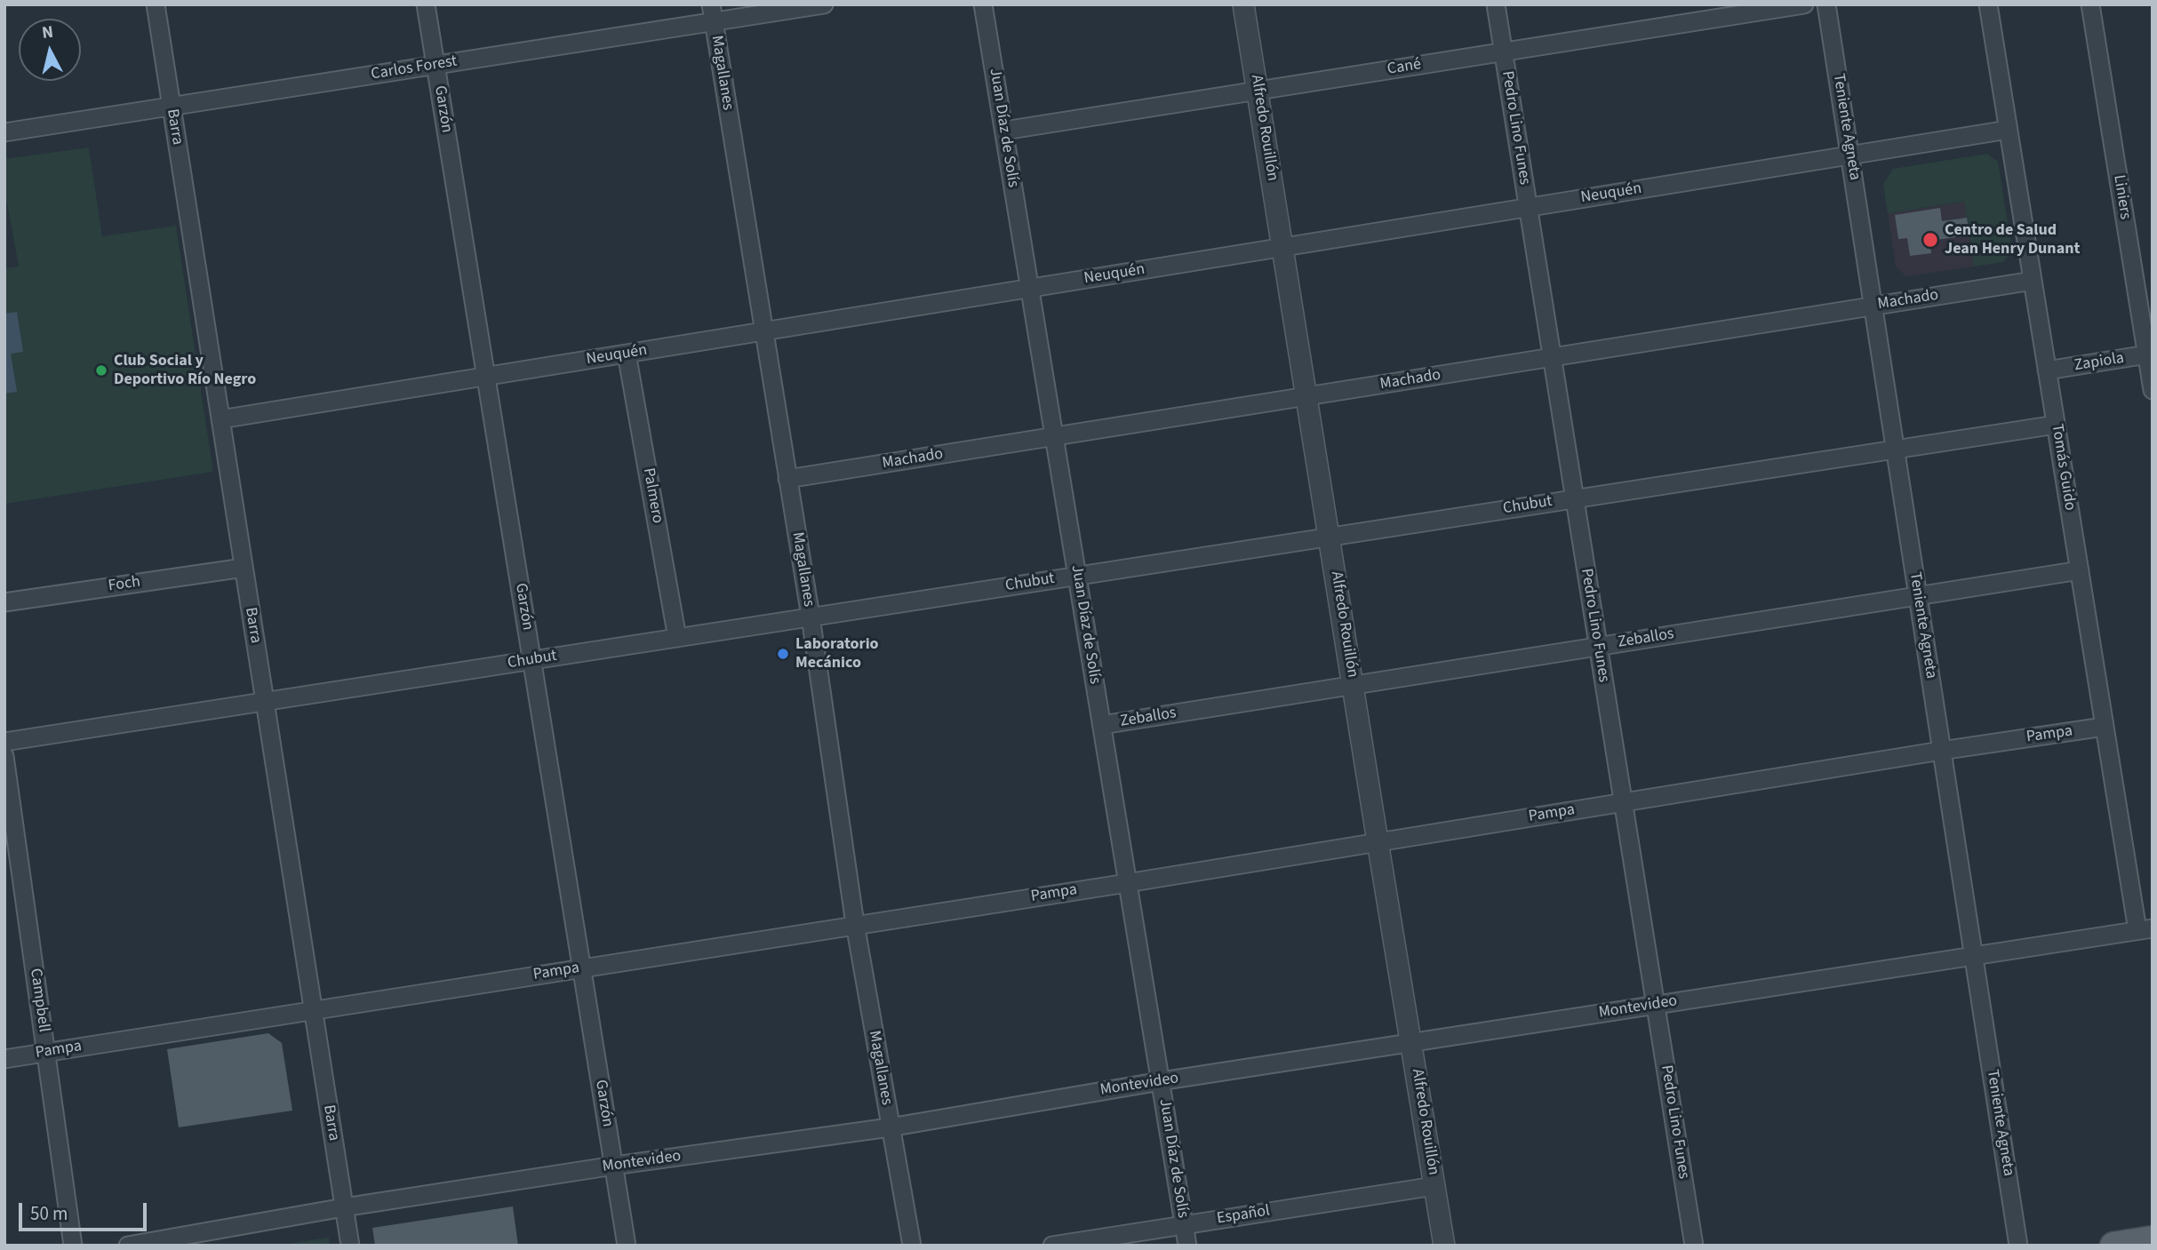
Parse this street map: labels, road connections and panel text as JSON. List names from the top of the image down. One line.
{"streets":{"street":["Cané","Carlos Forest","Magallanes","Garzón","Barra","Teniente Agneta","Juan Díaz de Solís","Alfredo Rouillón","Pedro Lino Funes","Neuquén","Liniers","Machado","Zapiola","Tomás Guido","Palmero","Chubut","Foch","Zeballos","Pampa","Campbell","Montevideo","Español"]},"crossings":[["Cané","Juan Díaz de Solís"],["Cané","Alfredo Rouillón"],["Cané","Pedro Lino Funes"],["Carlos Forest","Magallanes"],["Carlos Forest","Garzón"],["Carlos Forest","Barra"],["Magallanes","Neuquén"],["Magallanes","Machado"],["Magallanes","Chubut"],["Magallanes","Pampa"],["Magallanes","Montevideo"],["Garzón","Neuquén"],["Garzón","Chubut"],["Garzón","Pampa"],["Garzón","Montevideo"],["Barra","Neuquén"],["Barra","Chubut"],["Barra","Foch"],["Barra","Pampa"],["Barra","Montevideo"],["Teniente Agneta","Neuquén"],["Teniente Agneta","Machado"],["Teniente Agneta","Chubut"],["Teniente Agneta","Zeballos"],["Teniente Agneta","Pampa"],["Teniente Agneta","Montevideo"],["Juan Díaz de Solís","Neuquén"],["Juan Díaz de Solís","Machado"],["Juan Díaz de Solís","Chubut"],["Juan Díaz de Solís","Zeballos"],["Juan Díaz de Solís","Pampa"],["Juan Díaz de Solís","Montevideo"],["Juan Díaz de Solís","Español"],["Alfredo Rouillón","Neuquén"],["Alfredo Rouillón","Machado"],["Alfredo Rouillón","Chubut"],["Alfredo Rouillón","Zeballos"],["Alfredo Rouillón","Pampa"],["Alfredo Rouillón","Montevideo"],["Alfredo Rouillón","Español"],["Pedro Lino Funes","Neuquén"],["Pedro Lino Funes","Machado"],["Pedro Lino Funes","Chubut"],["Pedro Lino Funes","Zeballos"],["Pedro Lino Funes","Pampa"],["Pedro Lino Funes","Montevideo"],["Neuquén","Tomás Guido"],["Neuquén","Palmero"],["Liniers","Zapiola"],["Machado","Tomás Guido"],["Zapiola","Tomás Guido"],["Tomás Guido","Chubut"],["Tomás Guido","Zeballos"],["Tomás Guido","Pampa"],["Tomás Guido","Montevideo"],["Palmero","Chubut"],["Pampa","Campbell"]],"places":["Centro de Salud Jean Henry Dunant","Club Social y Deportivo Río Negro","Laboratorio Mecánico"],"scale_bar":"50 m","north":"top"}
